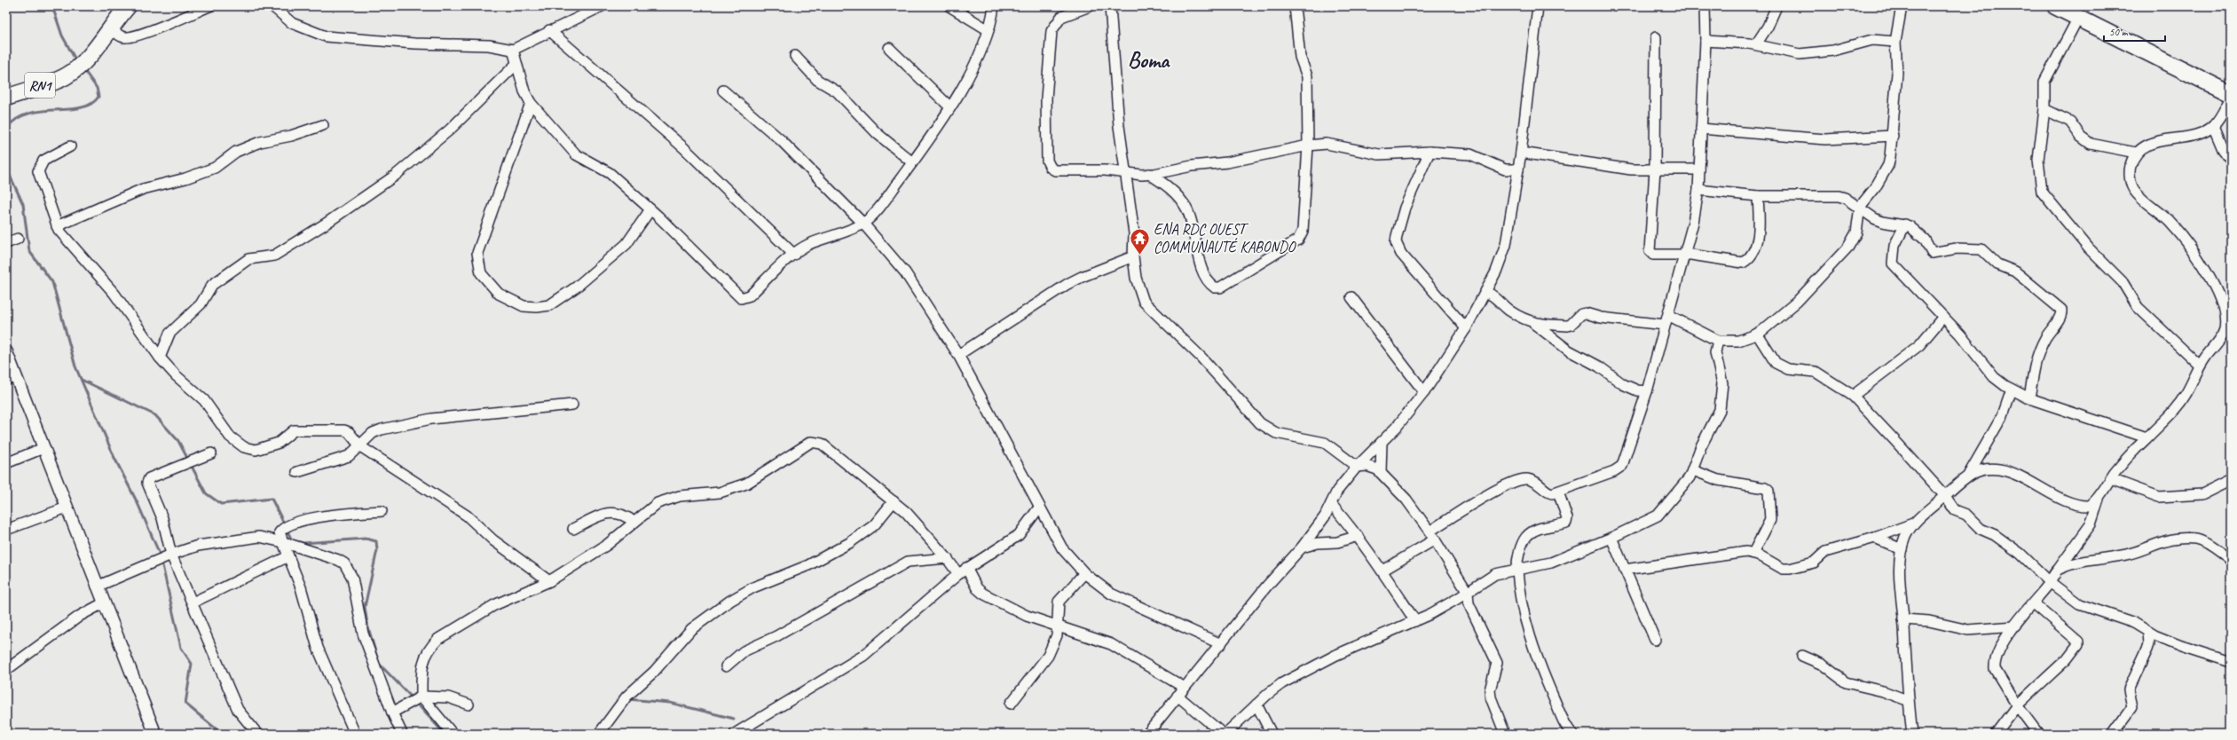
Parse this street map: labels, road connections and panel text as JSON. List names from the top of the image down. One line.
{"streets":{"highway":["RN1"]},"districts":["Boma"],"places":{"temple":["ENA RDC OUEST COMMUNAUTÉ KABONDO"]},"scale_bar":"50 m"}
